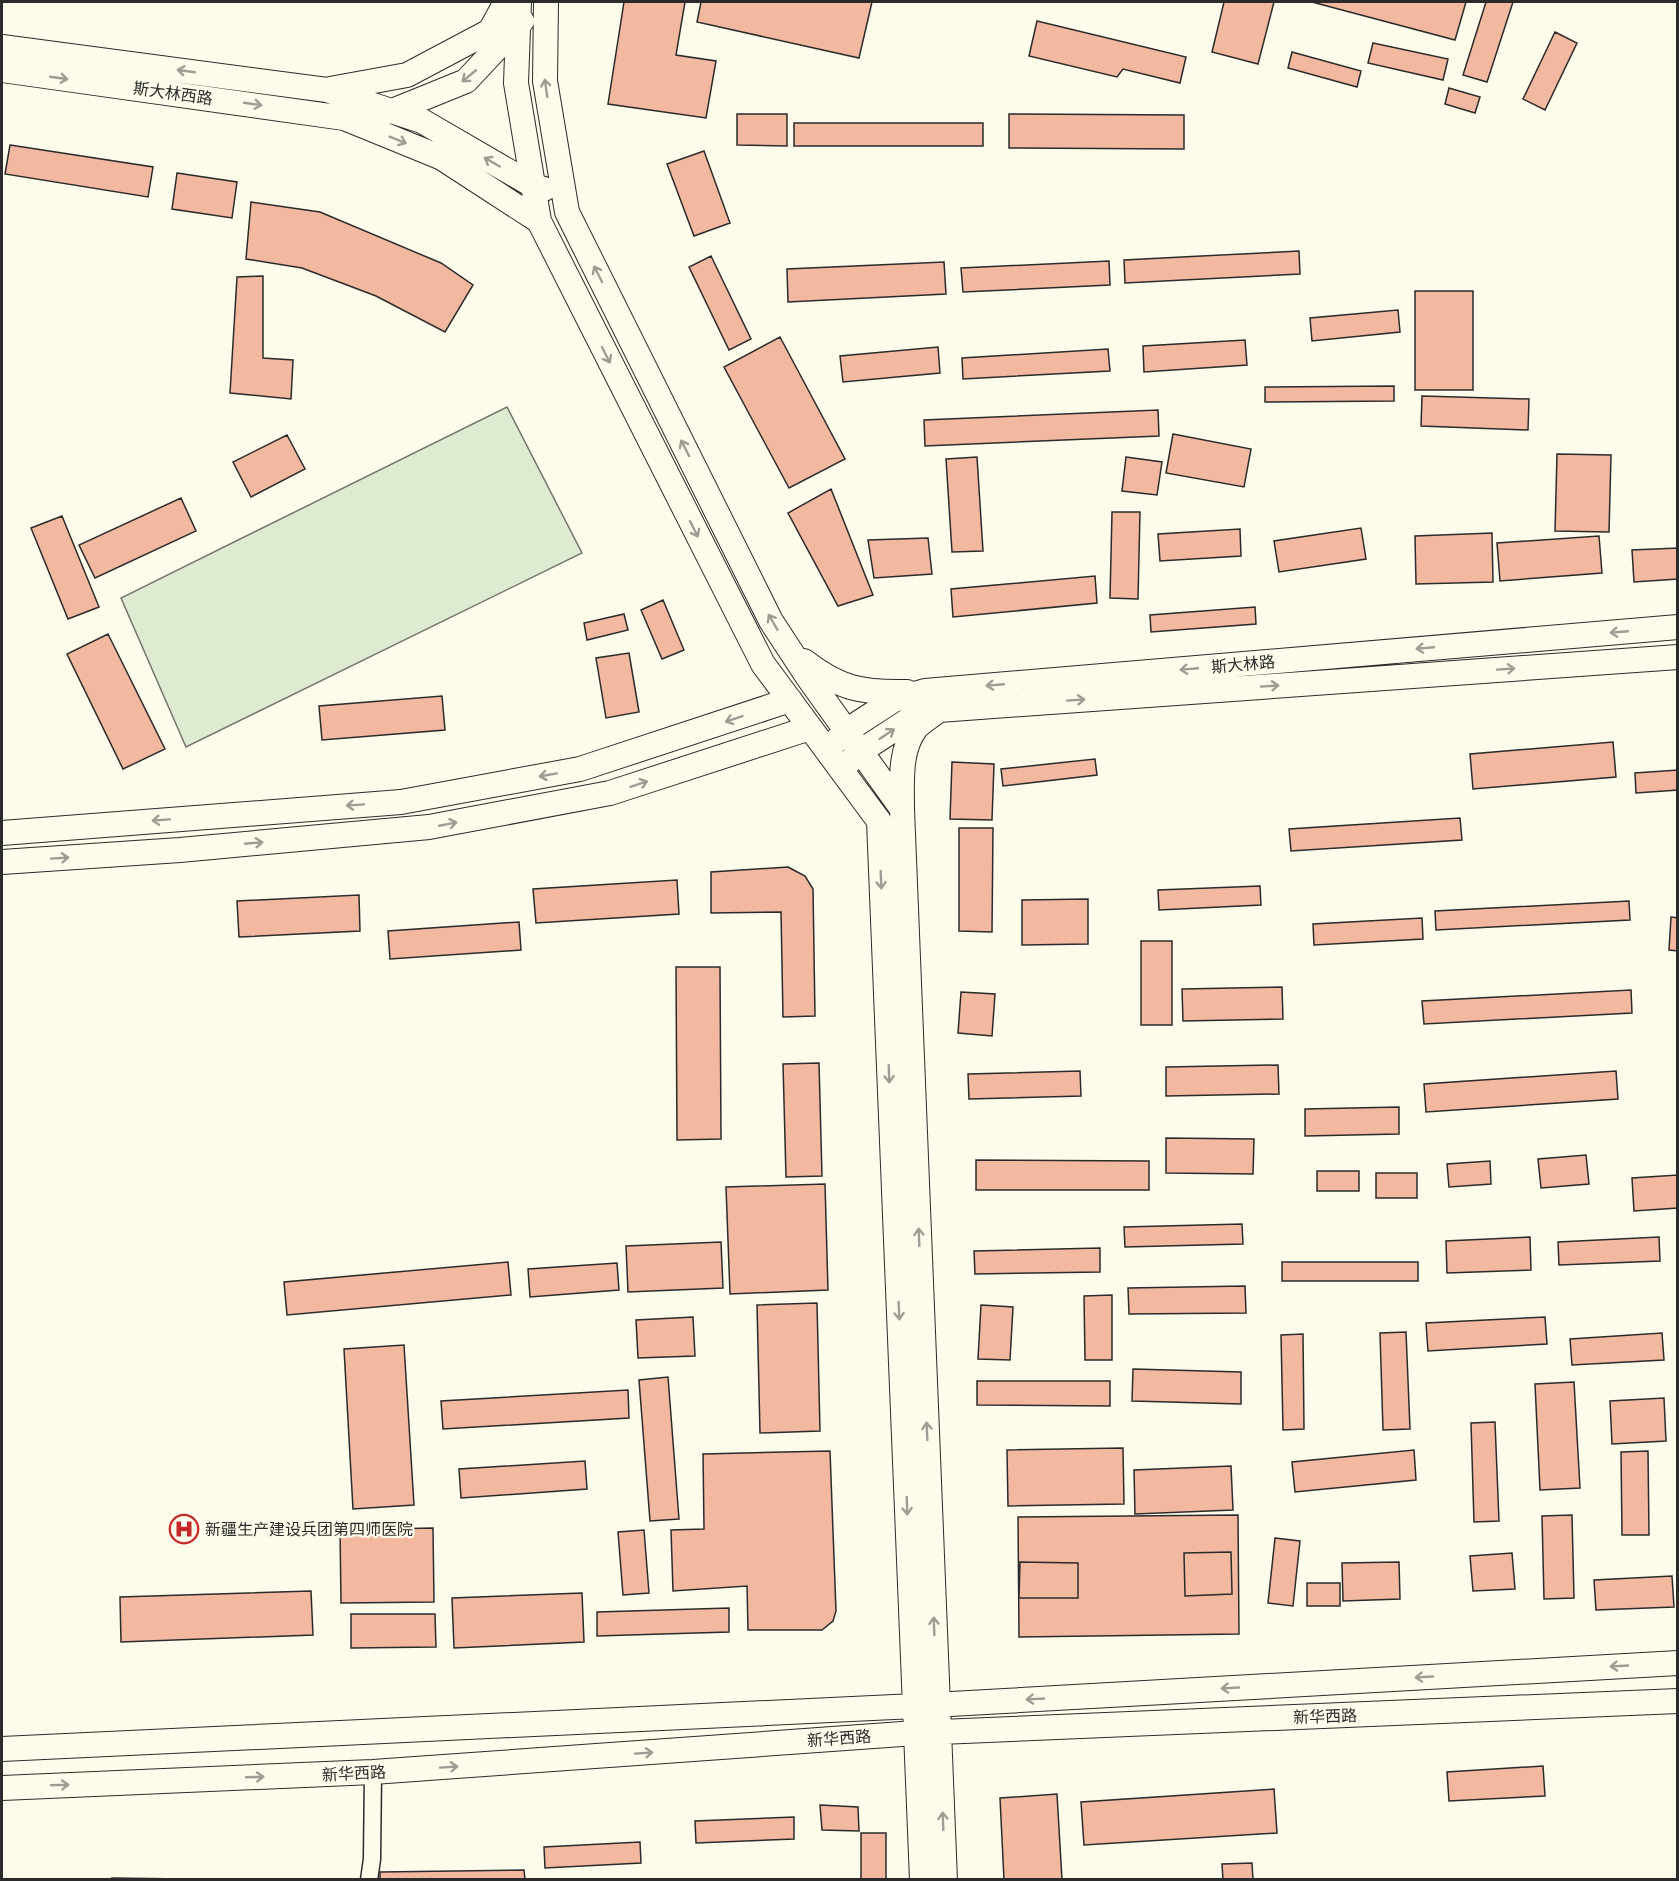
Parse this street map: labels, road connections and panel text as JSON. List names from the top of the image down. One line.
{"streets":{"main road":["斯大林西路","斯大林路","新华西路"]},"places":{"hospital":["新疆生产建设兵团第四师医院"]}}
